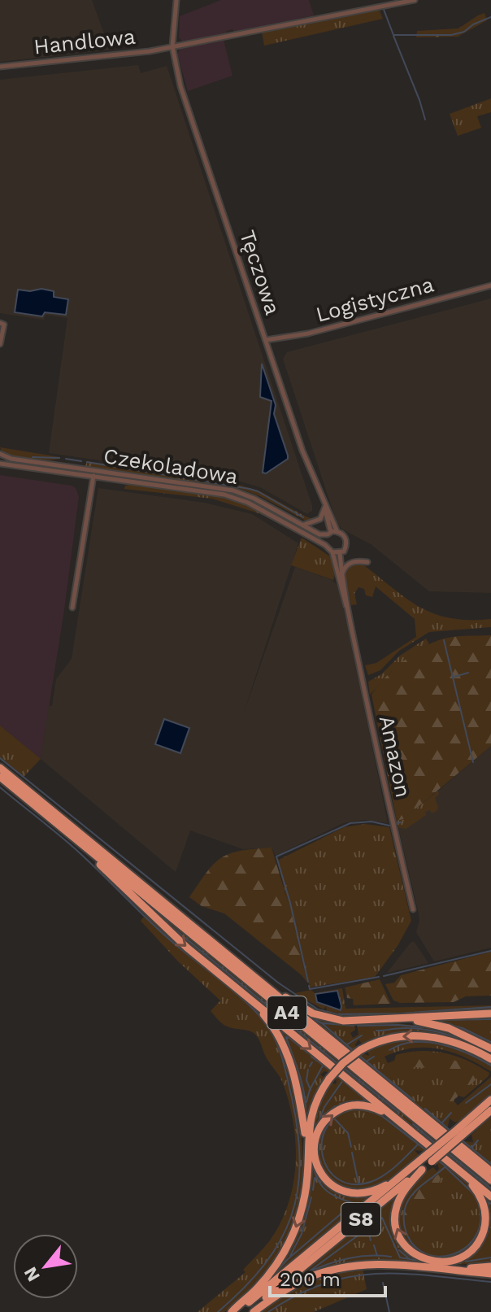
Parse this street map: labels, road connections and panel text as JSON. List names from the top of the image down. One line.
{"streets":{"highway":["A4","S8"],"street":["Handlowa","Tęczowa","Logistyczna","Czekoladowa","Amazon"]},"crossings":[["Handlowa","Tęczowa"],["Tęczowa","Logistyczna"],["Tęczowa","Czekoladowa"],["Tęczowa","Amazon"],["Czekoladowa","Amazon"]],"scale_bar":"200 m","north":"bottom left"}
